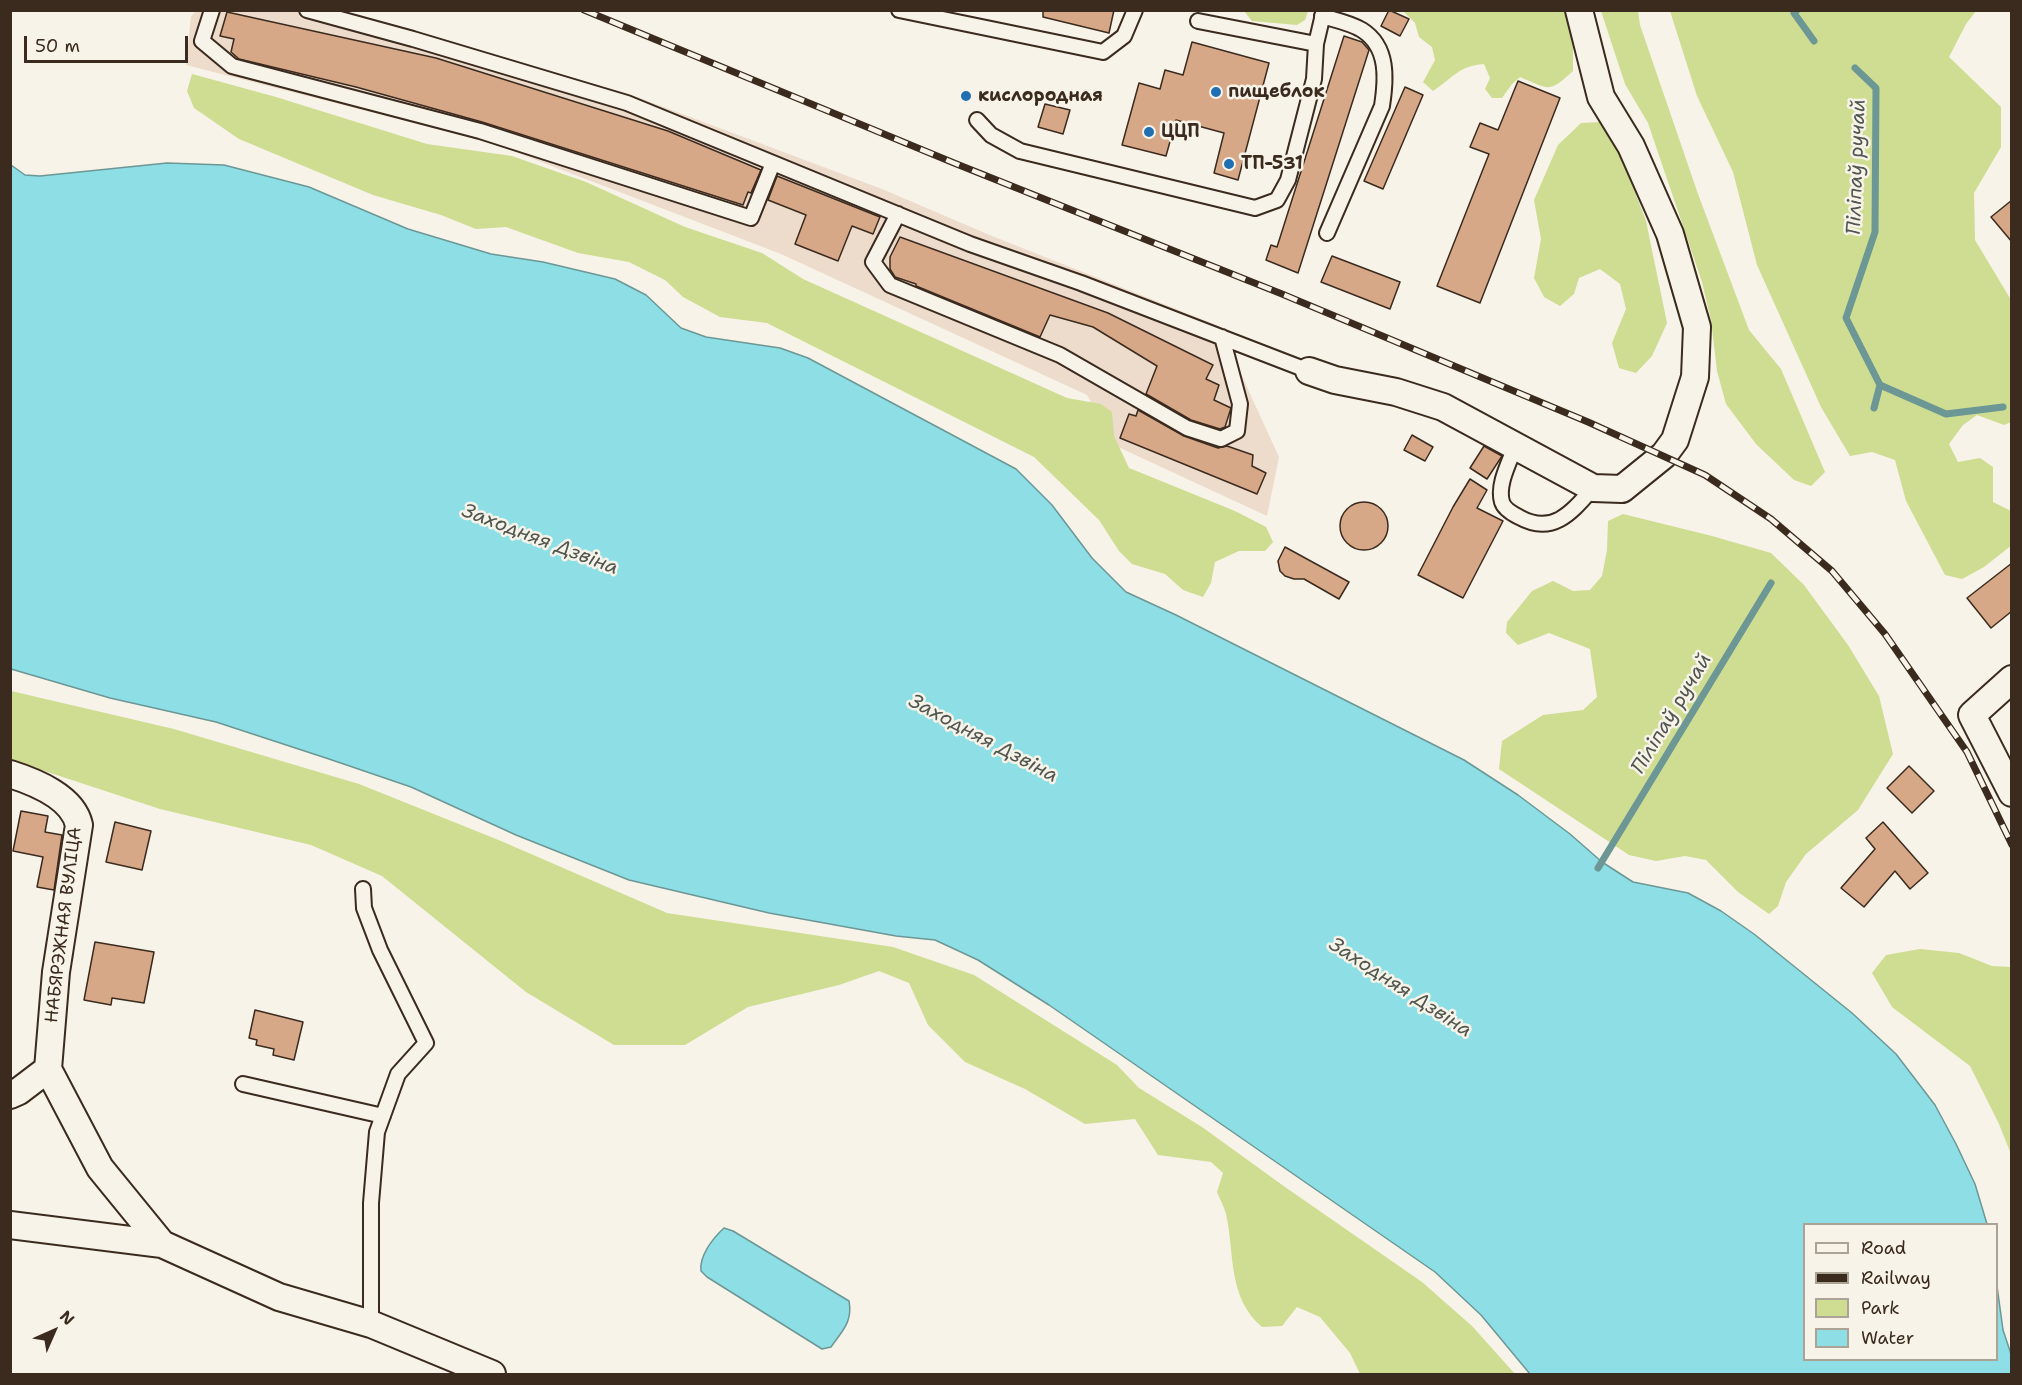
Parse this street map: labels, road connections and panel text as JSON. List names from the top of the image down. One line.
{"streets":{"street":["НАБЯРЭЖНАЯ ВУЛІЦА"]},"water":["Піліпаў ручай","Заходняя Дзвіна"],"places":["пищеблок","кислородная","ЦЦП","ТП-531"],"legend":["Road","Railway","Park","Water"],"scale_bar":"50 m","north":"top right"}
